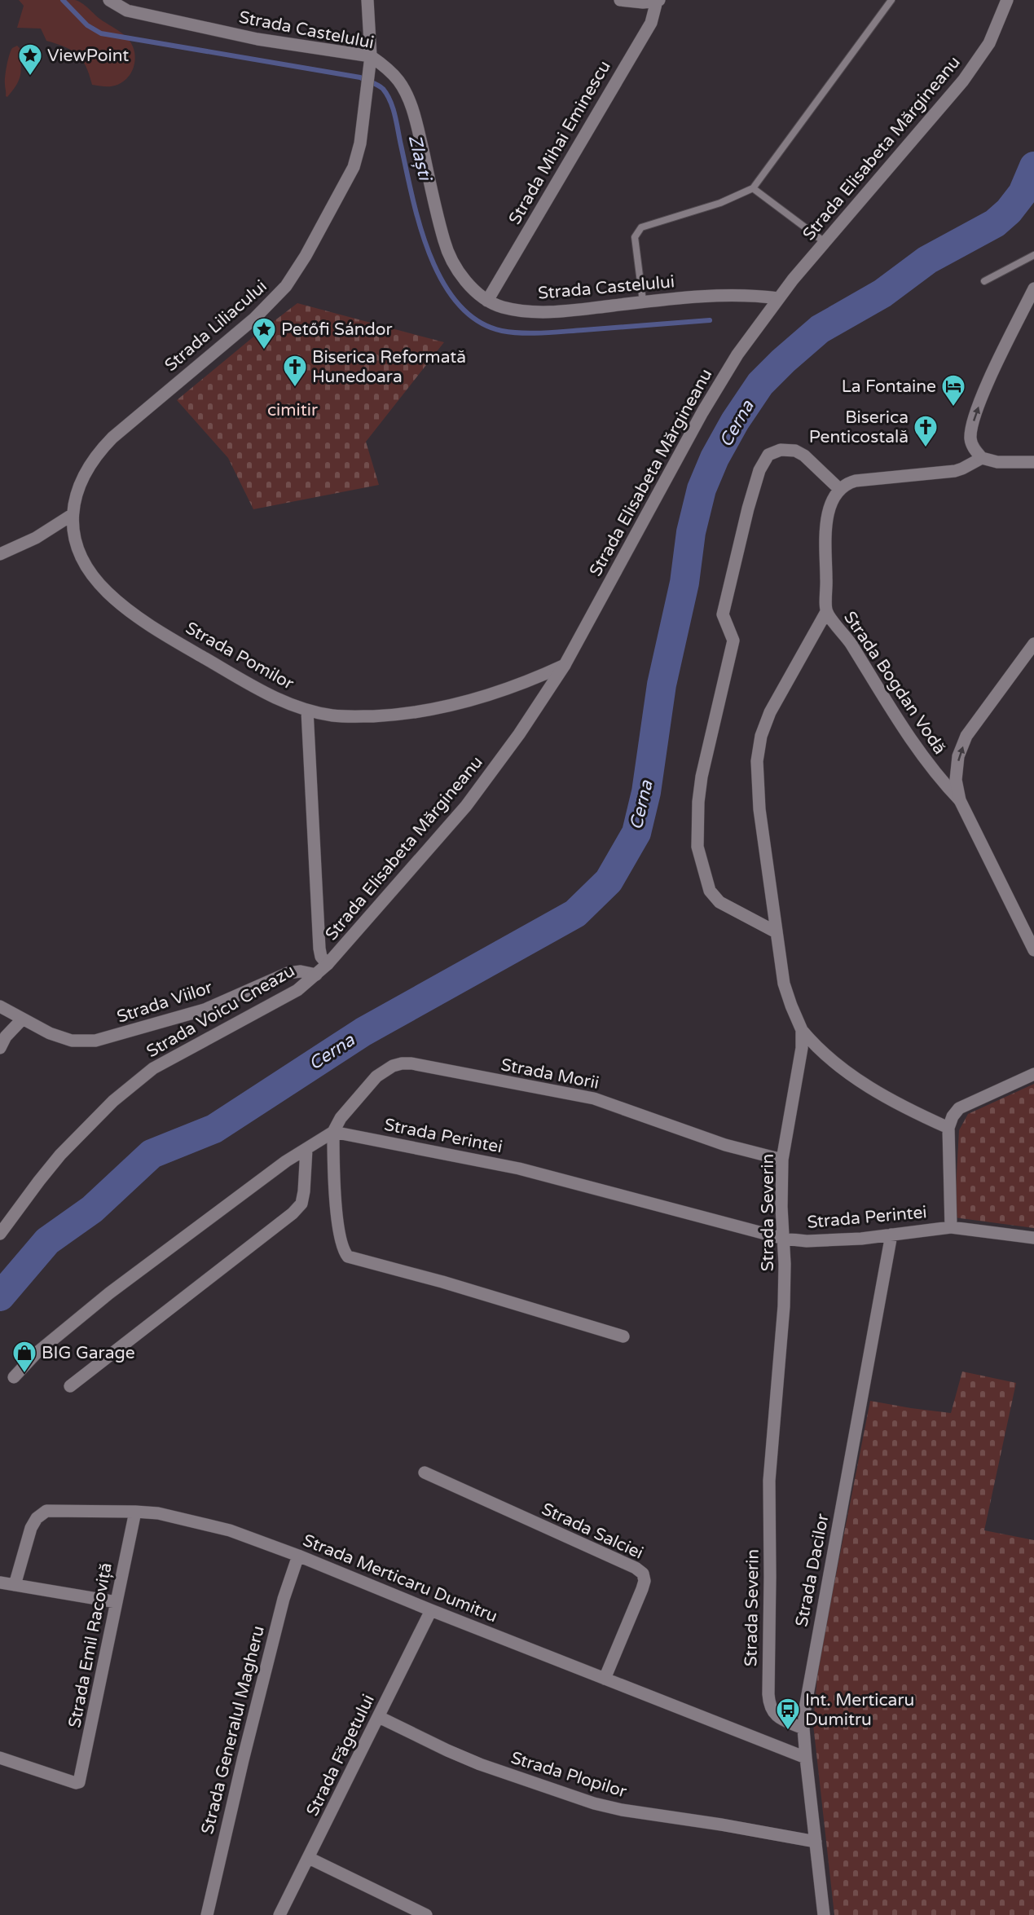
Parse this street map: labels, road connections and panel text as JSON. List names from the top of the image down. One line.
{"streets":{"street":["Strada Castelului","Strada Mihai Eminescu","Strada Elisabeta Mărgineanu","Strada Liliacului","Strada Pomilor","Strada Bogdan Vodă","Strada Viilor","Strada Voicu Cneazu","Strada Morii","Strada Perintei","Strada Severin","Strada Salciei","Strada Dacilor","Strada Merticaru Dumitru","Strada Emil Racoviță","Strada Generalul Magheru","Strada Făgetului","Strada Plopilor"]},"crossings":[["Strada Castelului","Strada Mihai Eminescu"],["Strada Castelului","Strada Elisabeta Mărgineanu"],["Strada Castelului","Strada Liliacului"],["Strada Elisabeta Mărgineanu","Strada Pomilor"],["Strada Elisabeta Mărgineanu","Strada Voicu Cneazu"],["Strada Liliacului","Strada Pomilor"],["Strada Bogdan Vodă","Strada Severin"],["Strada Viilor","Strada Voicu Cneazu"],["Strada Morii","Strada Perintei"],["Strada Morii","Strada Severin"],["Strada Perintei","Strada Severin"],["Strada Perintei","Strada Dacilor"],["Strada Severin","Strada Dacilor"],["Strada Salciei","Strada Merticaru Dumitru"],["Strada Dacilor","Strada Merticaru Dumitru"],["Strada Dacilor","Strada Plopilor"],["Strada Merticaru Dumitru","Strada Emil Racoviță"],["Strada Merticaru Dumitru","Strada Generalul Magheru"],["Strada Merticaru Dumitru","Strada Făgetului"],["Strada Făgetului","Strada Plopilor"]],"water":["Zlaști","Cerna"],"parks":["cimitir"],"places":{"place":["ViewPoint","Petőfi Sándor"],"church":["Biserica Reformată Hunedoara","Biserica Penticostală"],"hotel":["La Fontaine"],"shop":["BIG Garage"],"bus stop":["Int. Merticaru Dumitru"]}}
